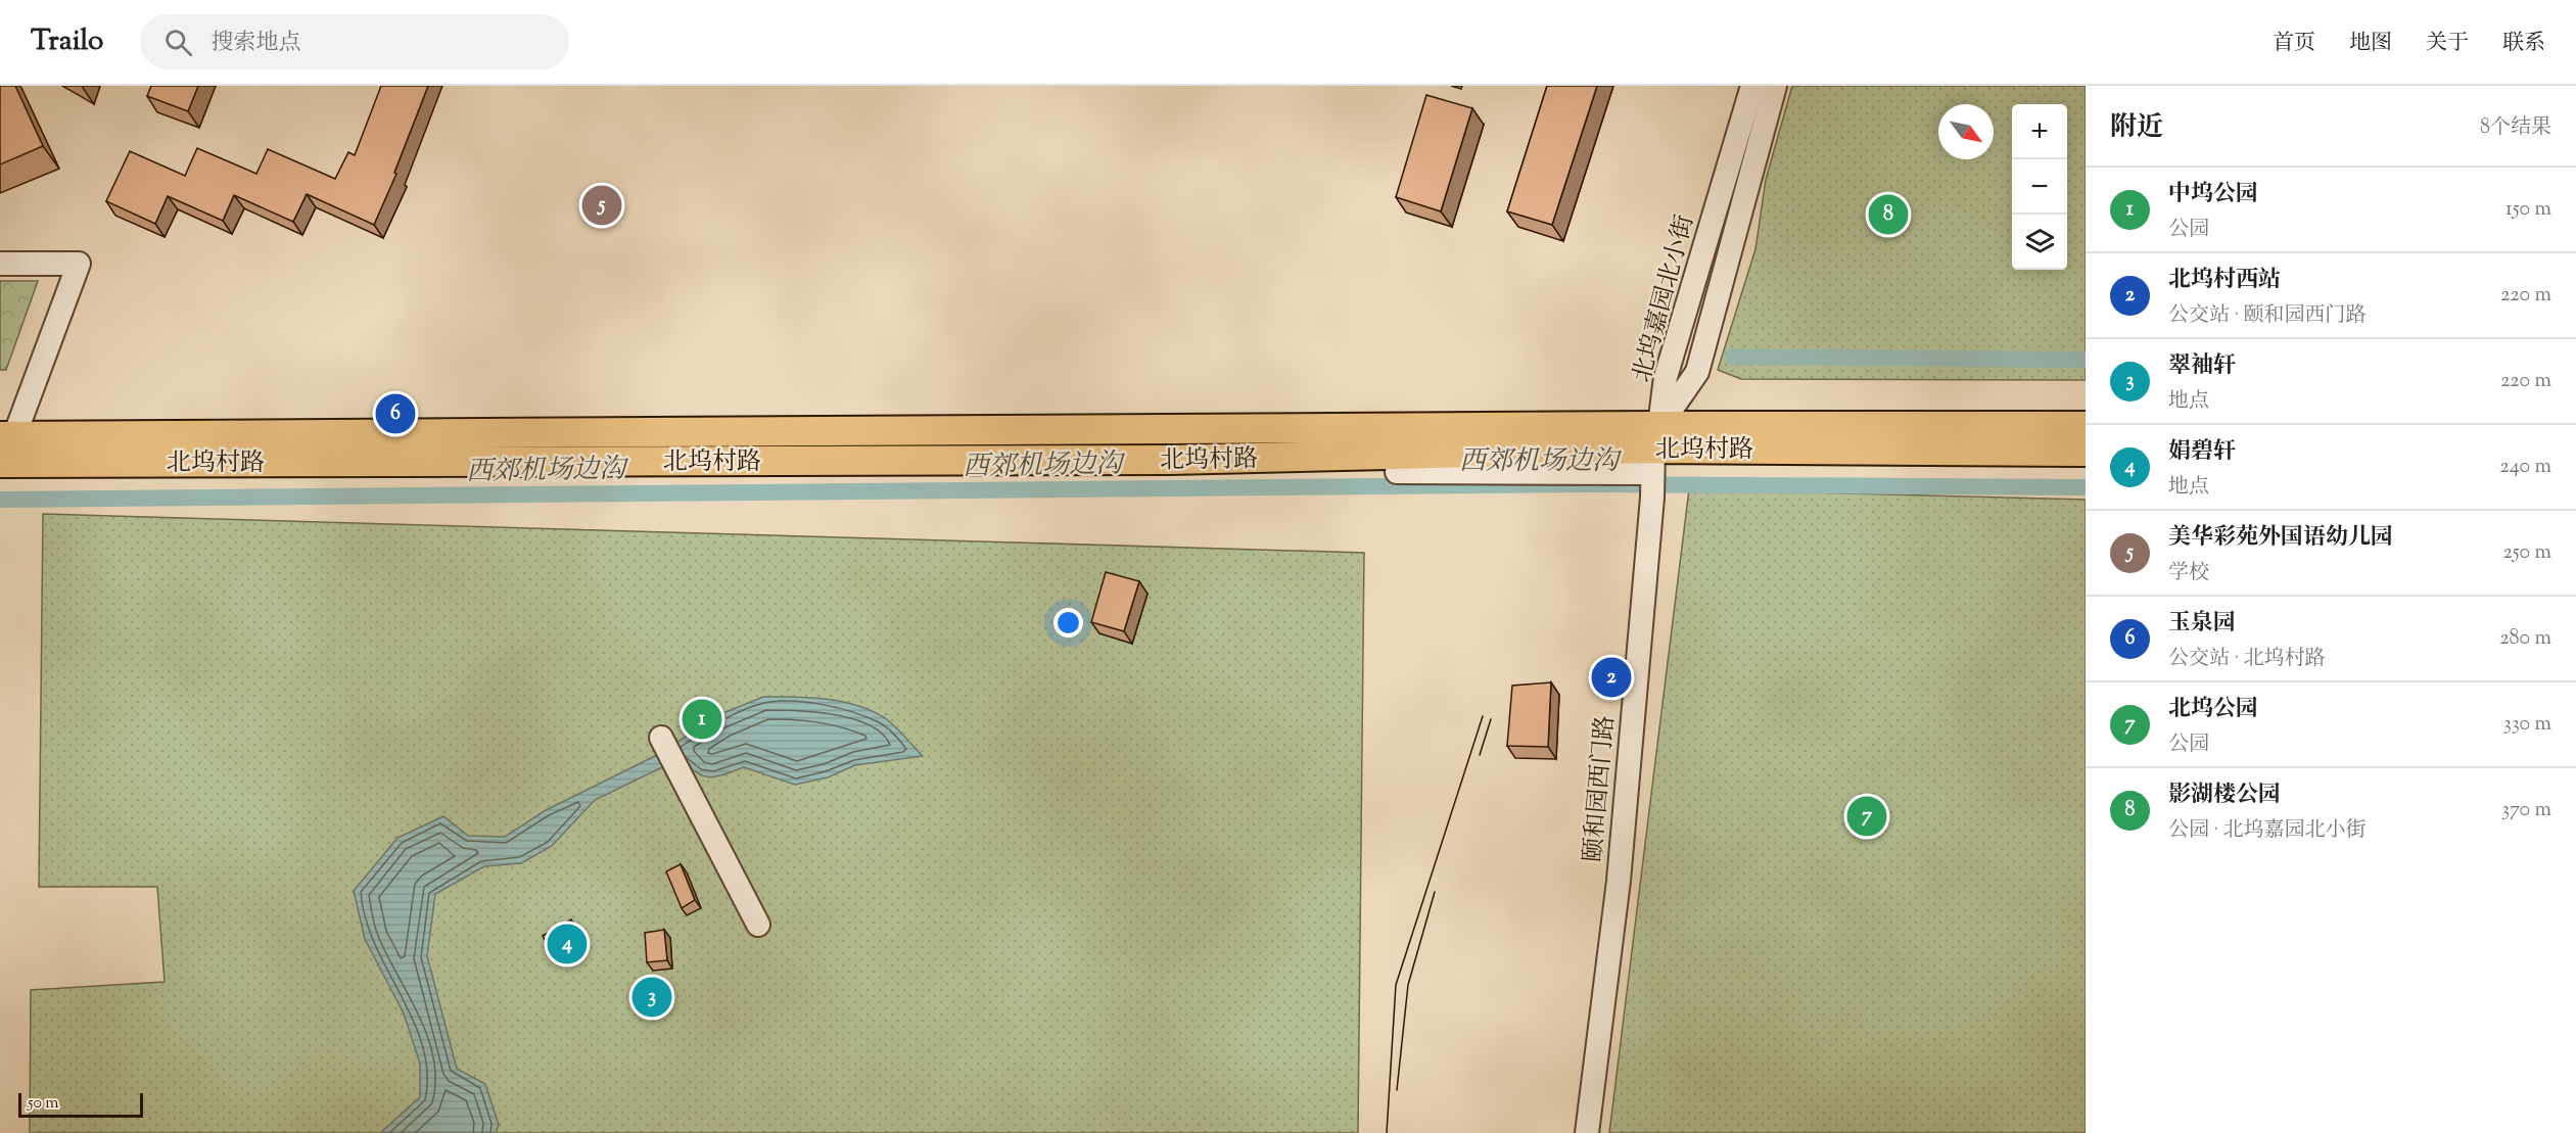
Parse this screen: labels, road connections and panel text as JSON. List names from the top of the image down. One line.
{"streets":{"main road":["北坞村路"],"street":["北坞嘉园北小街","颐和园西门路"]},"crossings":[["北坞嘉园北小街","北坞村路"],["北坞嘉园北小街","颐和园西门路"],["北坞村路","颐和园西门路"]],"water":["西郊机场边沟"],"scale_bar":"50 m","north":"bottom right","page":{"header":"Trailo","search":"搜索地点","nav":["首页","地图","关于","联系"],"heading":["附近","8个结果"],"map_buttons":["+","−"],"list":[{"mark":"1","name":"中坞公园","note":"公园","value":"150 m"},{"mark":"2","name":"北坞村西站","note":"公交站 · 颐和园西门路","value":"220 m"},{"mark":"3","name":"翠袖轩","note":"地点","value":"220 m"},{"mark":"4","name":"娟碧轩","note":"地点","value":"240 m"},{"mark":"5","name":"美华彩苑外国语幼儿园","note":"学校","value":"250 m"},{"mark":"6","name":"玉泉园","note":"公交站 · 北坞村路","value":"280 m"},{"mark":"7","name":"北坞公园","note":"公园","value":"330 m"},{"mark":"8","name":"影湖楼公园","note":"公园 · 北坞嘉园北小街","value":"370 m"}],"pins":["5","8","6","2","1","7","4","3"],"scale":"50 m"}}
